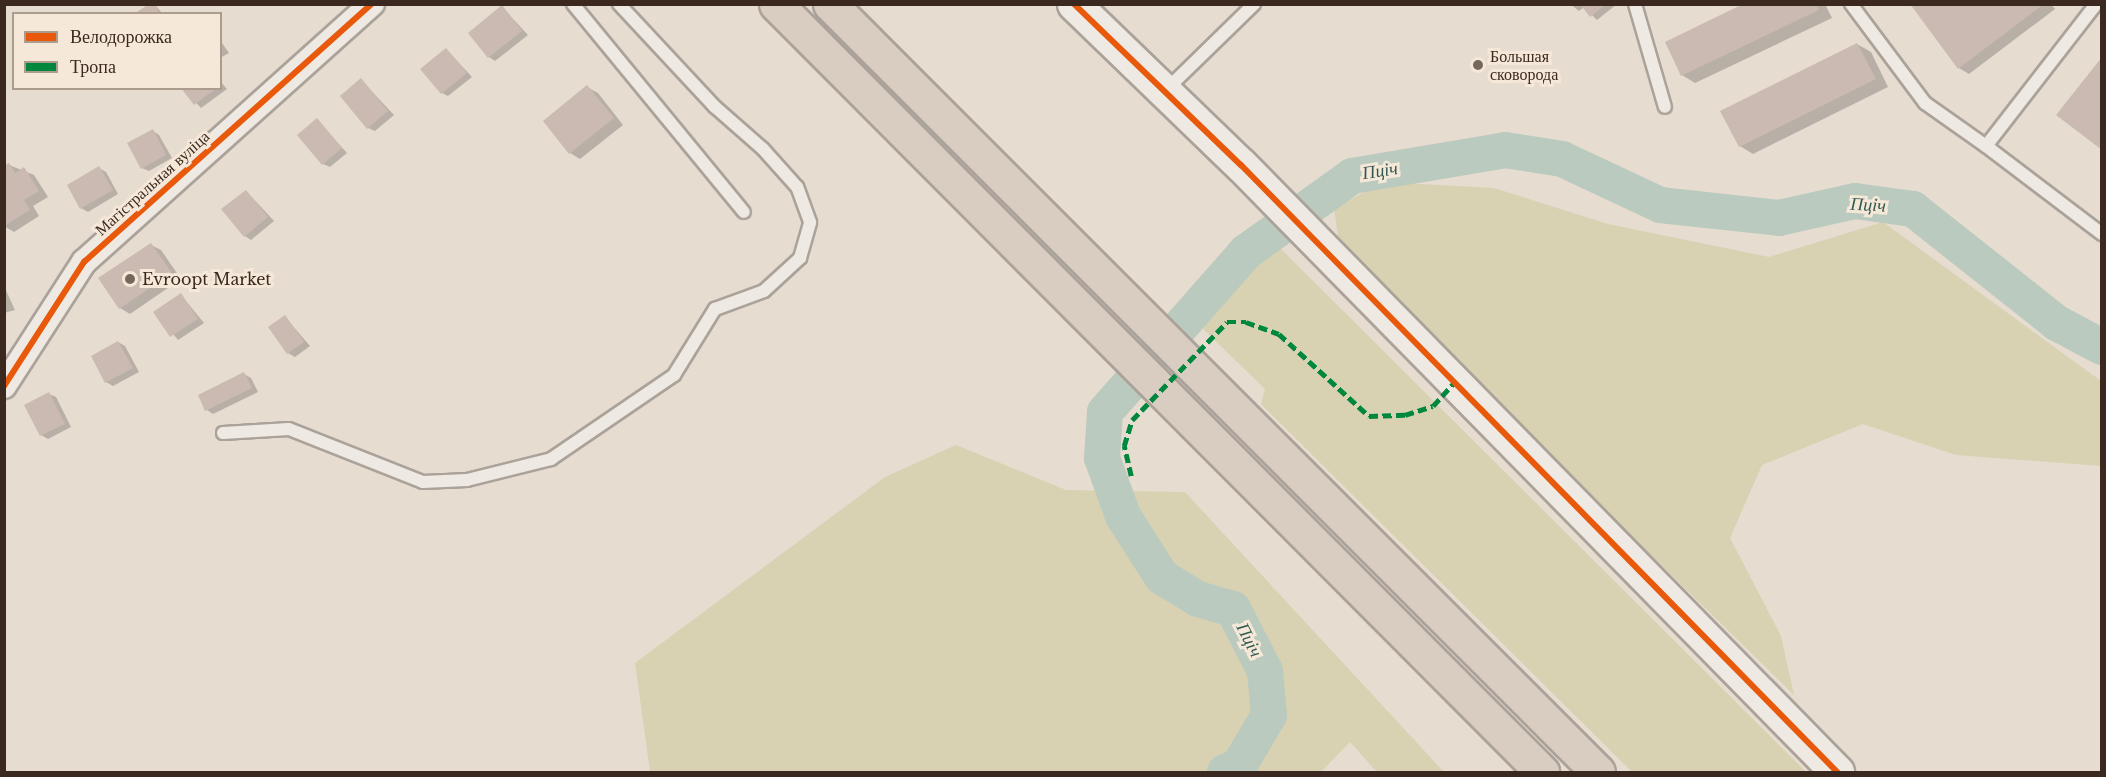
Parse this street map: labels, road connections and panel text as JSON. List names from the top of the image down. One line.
{"streets":{"street":["Магістральная вуліца"]},"water":["Пціч"],"places":["Большая сковорода","Evroopt Market"],"legend":["Велодорожка","Тропа"]}
